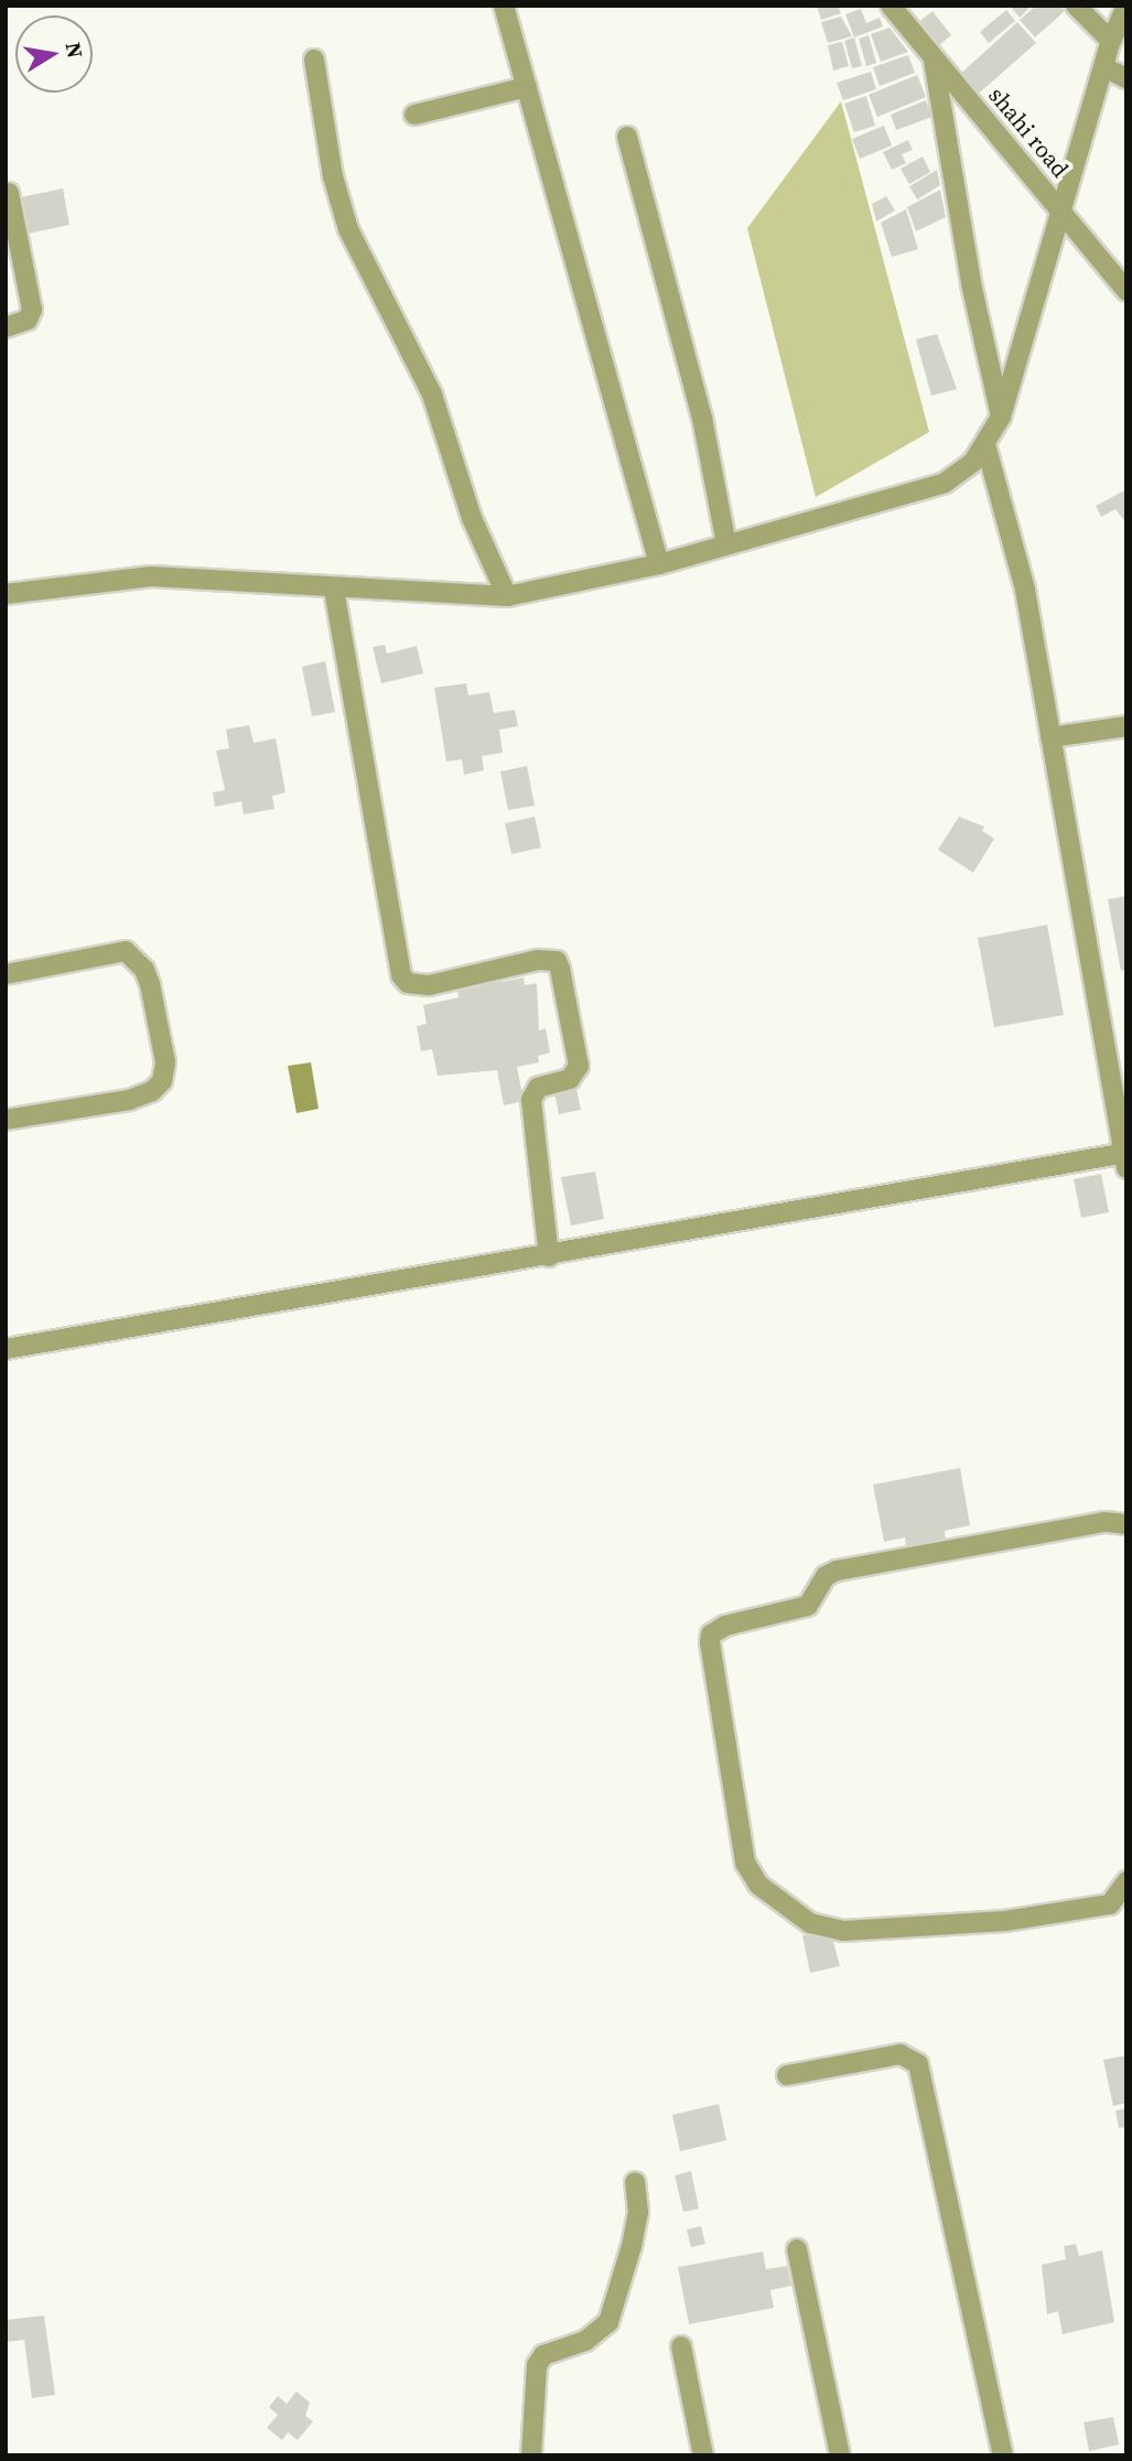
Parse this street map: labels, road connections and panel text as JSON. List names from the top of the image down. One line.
{"streets":{"street":["shahi road"]},"north":"right"}
